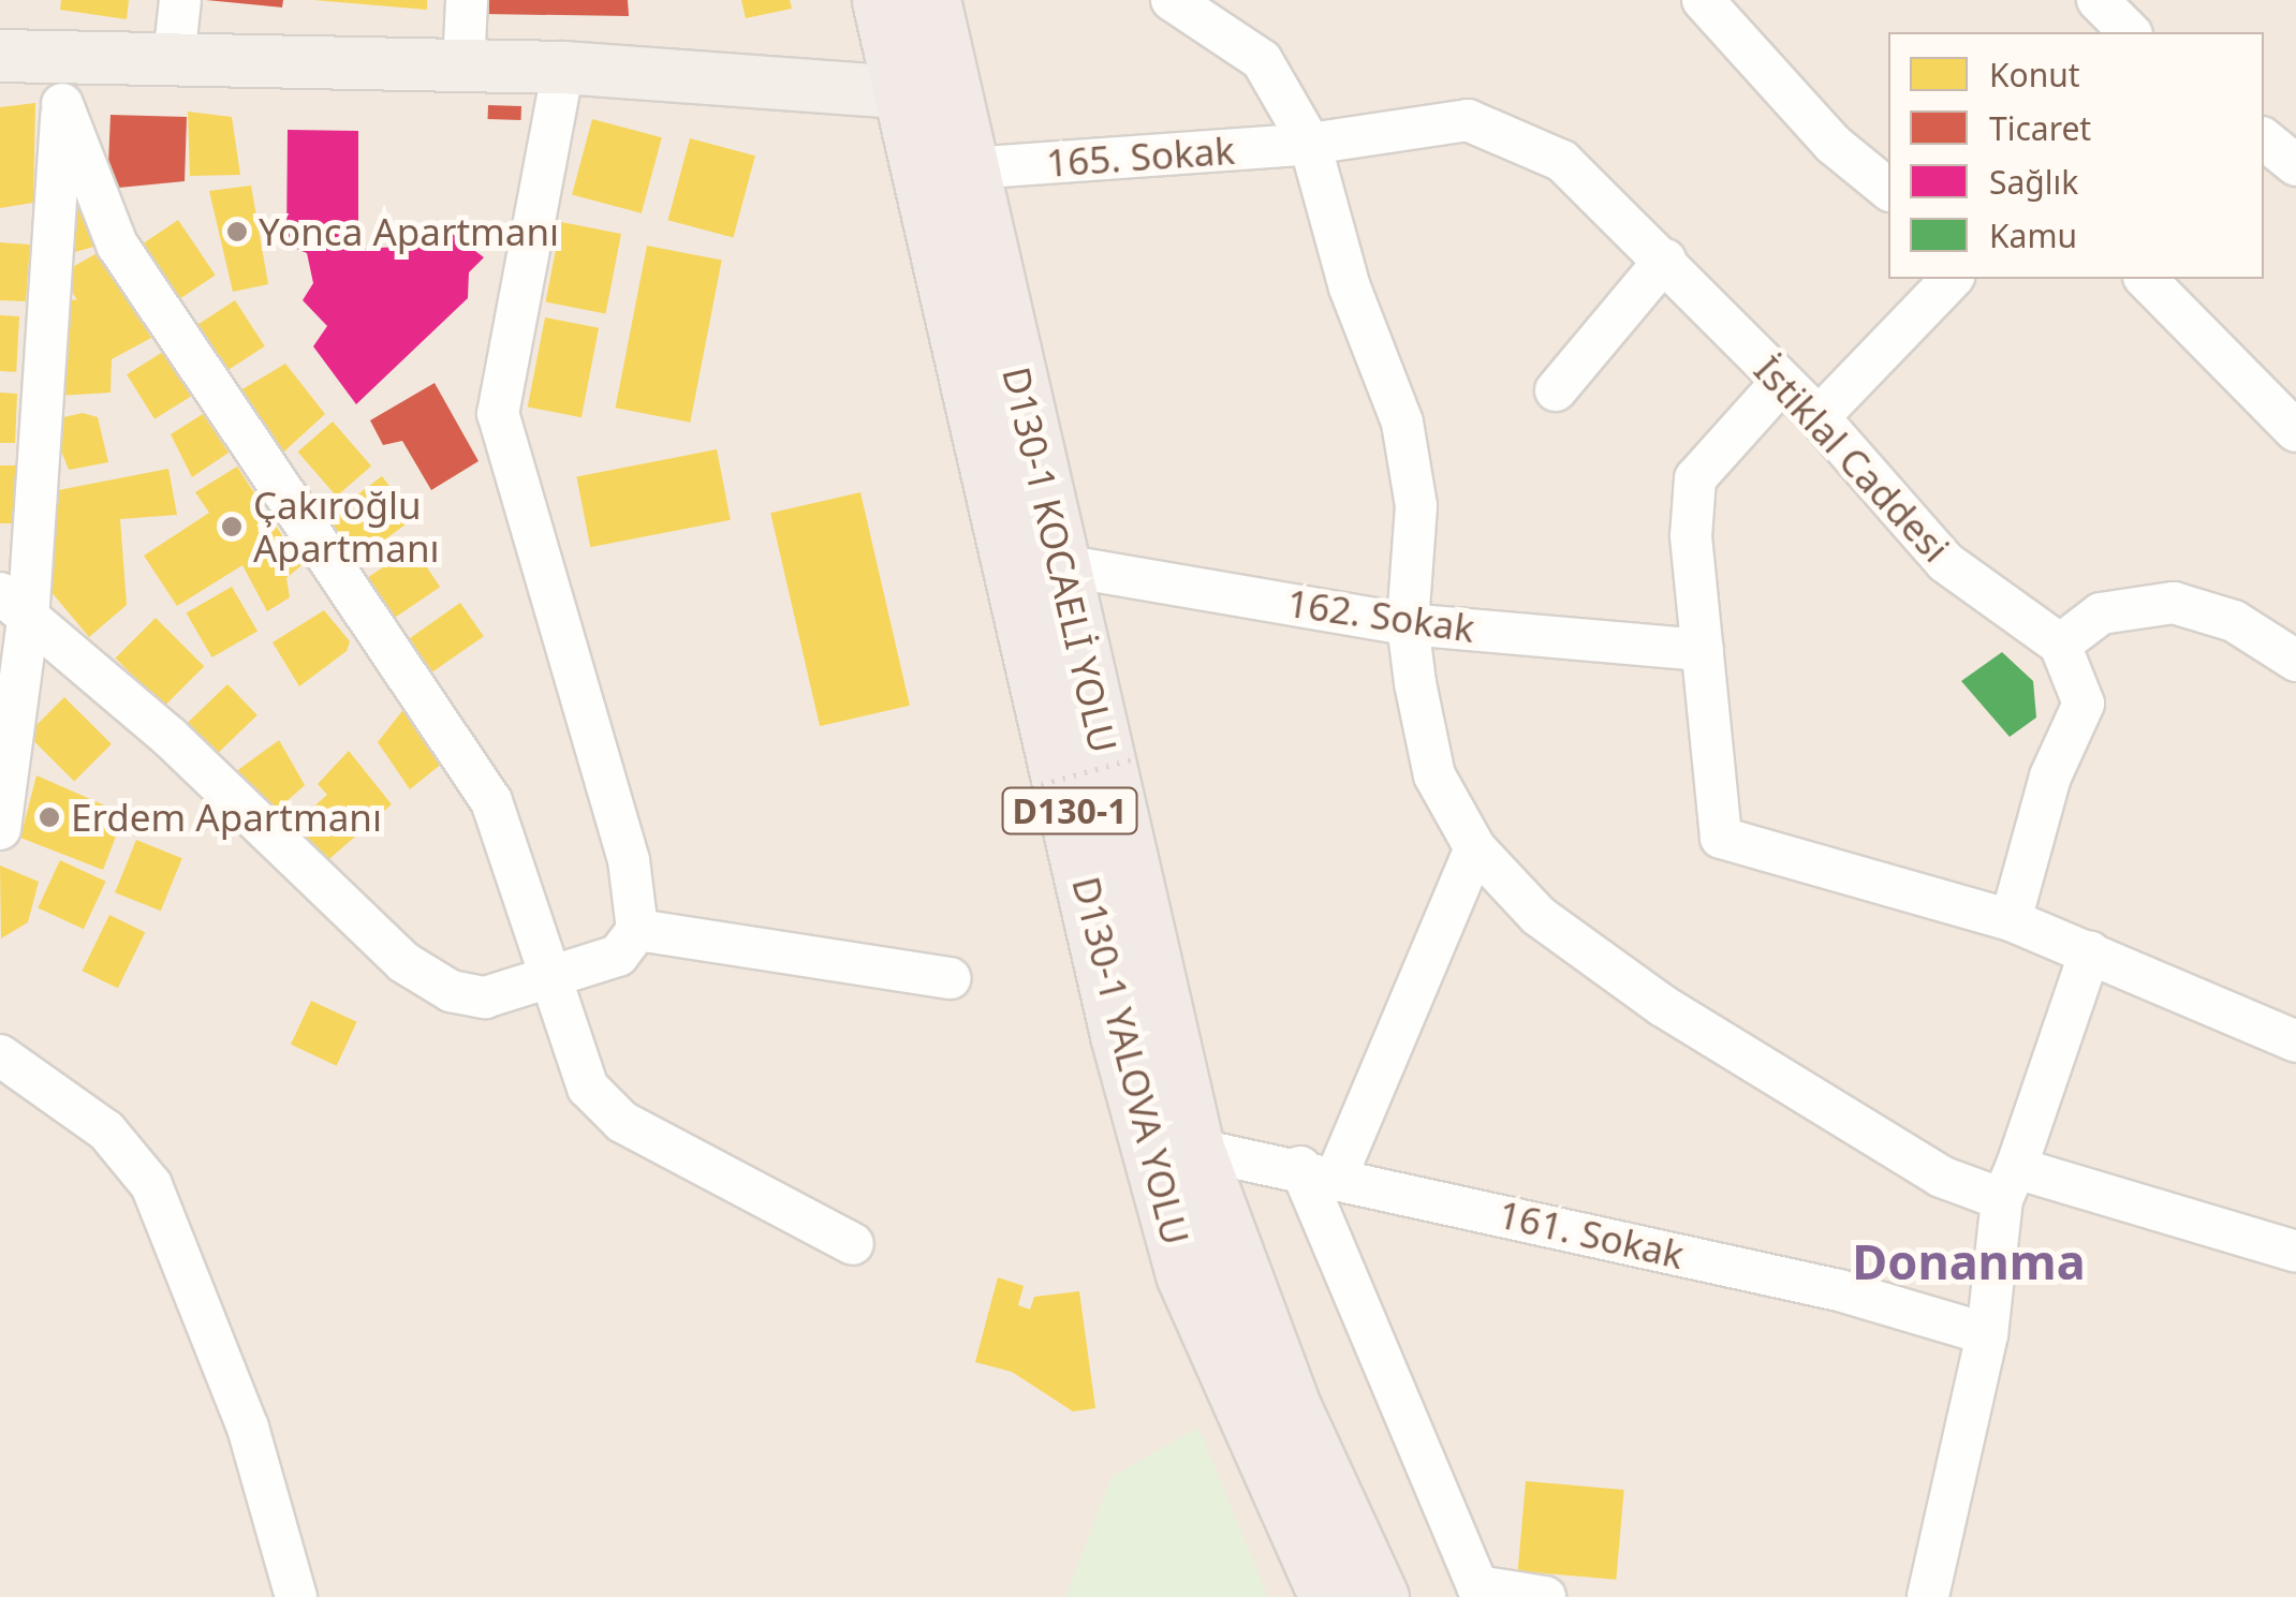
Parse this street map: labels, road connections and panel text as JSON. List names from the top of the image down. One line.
{"streets":{"highway":["D130-1 KOCAELİ YOLU","D130-1","D130-1 YALOVA YOLU"],"street":["165. Sokak","İstiklal Caddesi","162. Sokak","161. Sokak"]},"crossings":[["165. Sokak","İstiklal Caddesi"],["165. Sokak","D130-1 KOCAELİ YOLU"],["D130-1 KOCAELİ YOLU","162. Sokak"],["D130-1 KOCAELİ YOLU","D130-1 YALOVA YOLU"],["D130-1 KOCAELİ YOLU","161. Sokak"]],"districts":["Donanma"],"places":["Yonca Apartmanı","Çakıroğlu Apartmanı","Erdem Apartmanı"],"legend":["Konut","Ticaret","Sağlık","Kamu"]}
